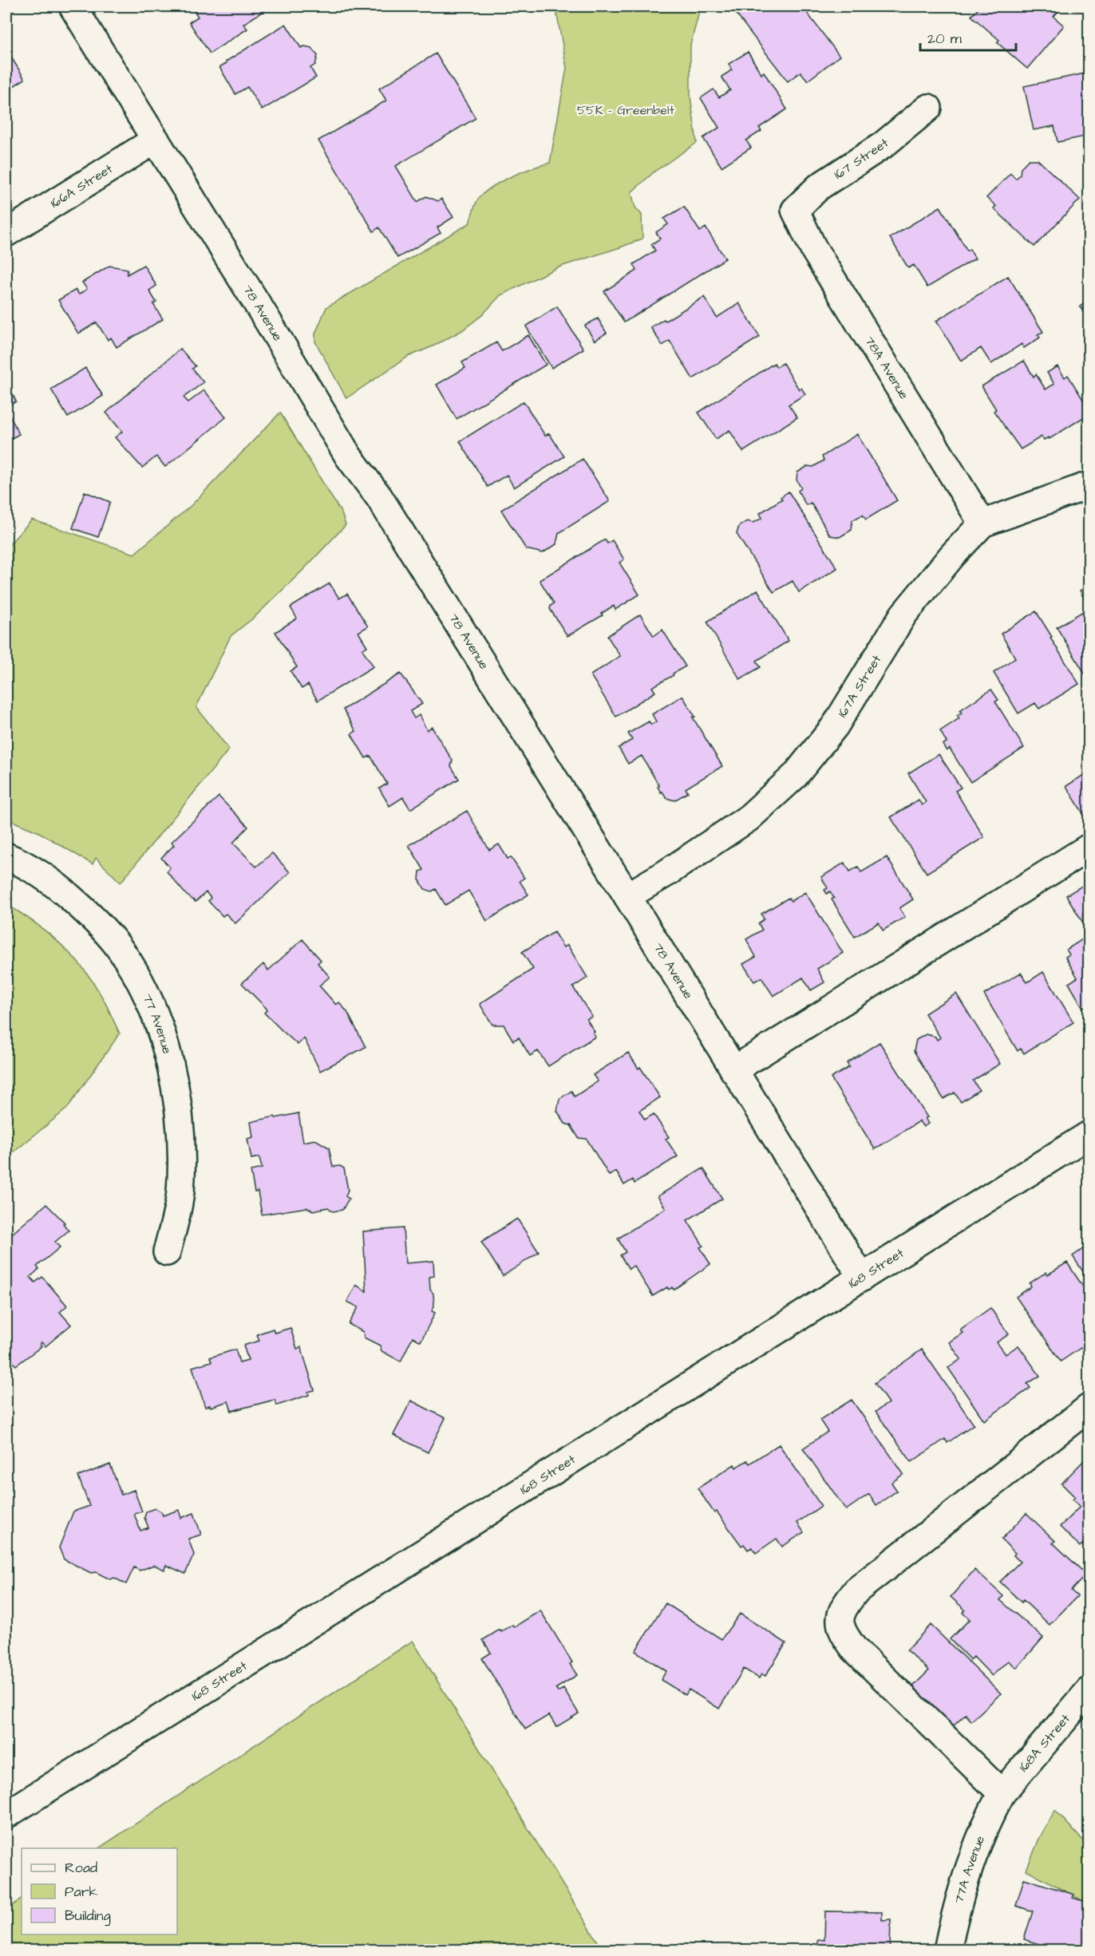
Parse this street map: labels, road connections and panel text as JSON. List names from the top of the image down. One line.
{"streets":{"street":["167 Street","166A Street","78 Avenue","78A Avenue","167A Street","77 Avenue","168 Street","168A Street","77A Avenue"]},"crossings":[["167 Street","78A Avenue"],["166A Street","78 Avenue"],["78 Avenue","167A Street"],["78 Avenue","168 Street"],["78A Avenue","167A Street"],["168A Street","77A Avenue"]],"parks":["55K - Greenbelt"],"legend":["Road","Park","Building"],"scale_bar":"20 m"}
